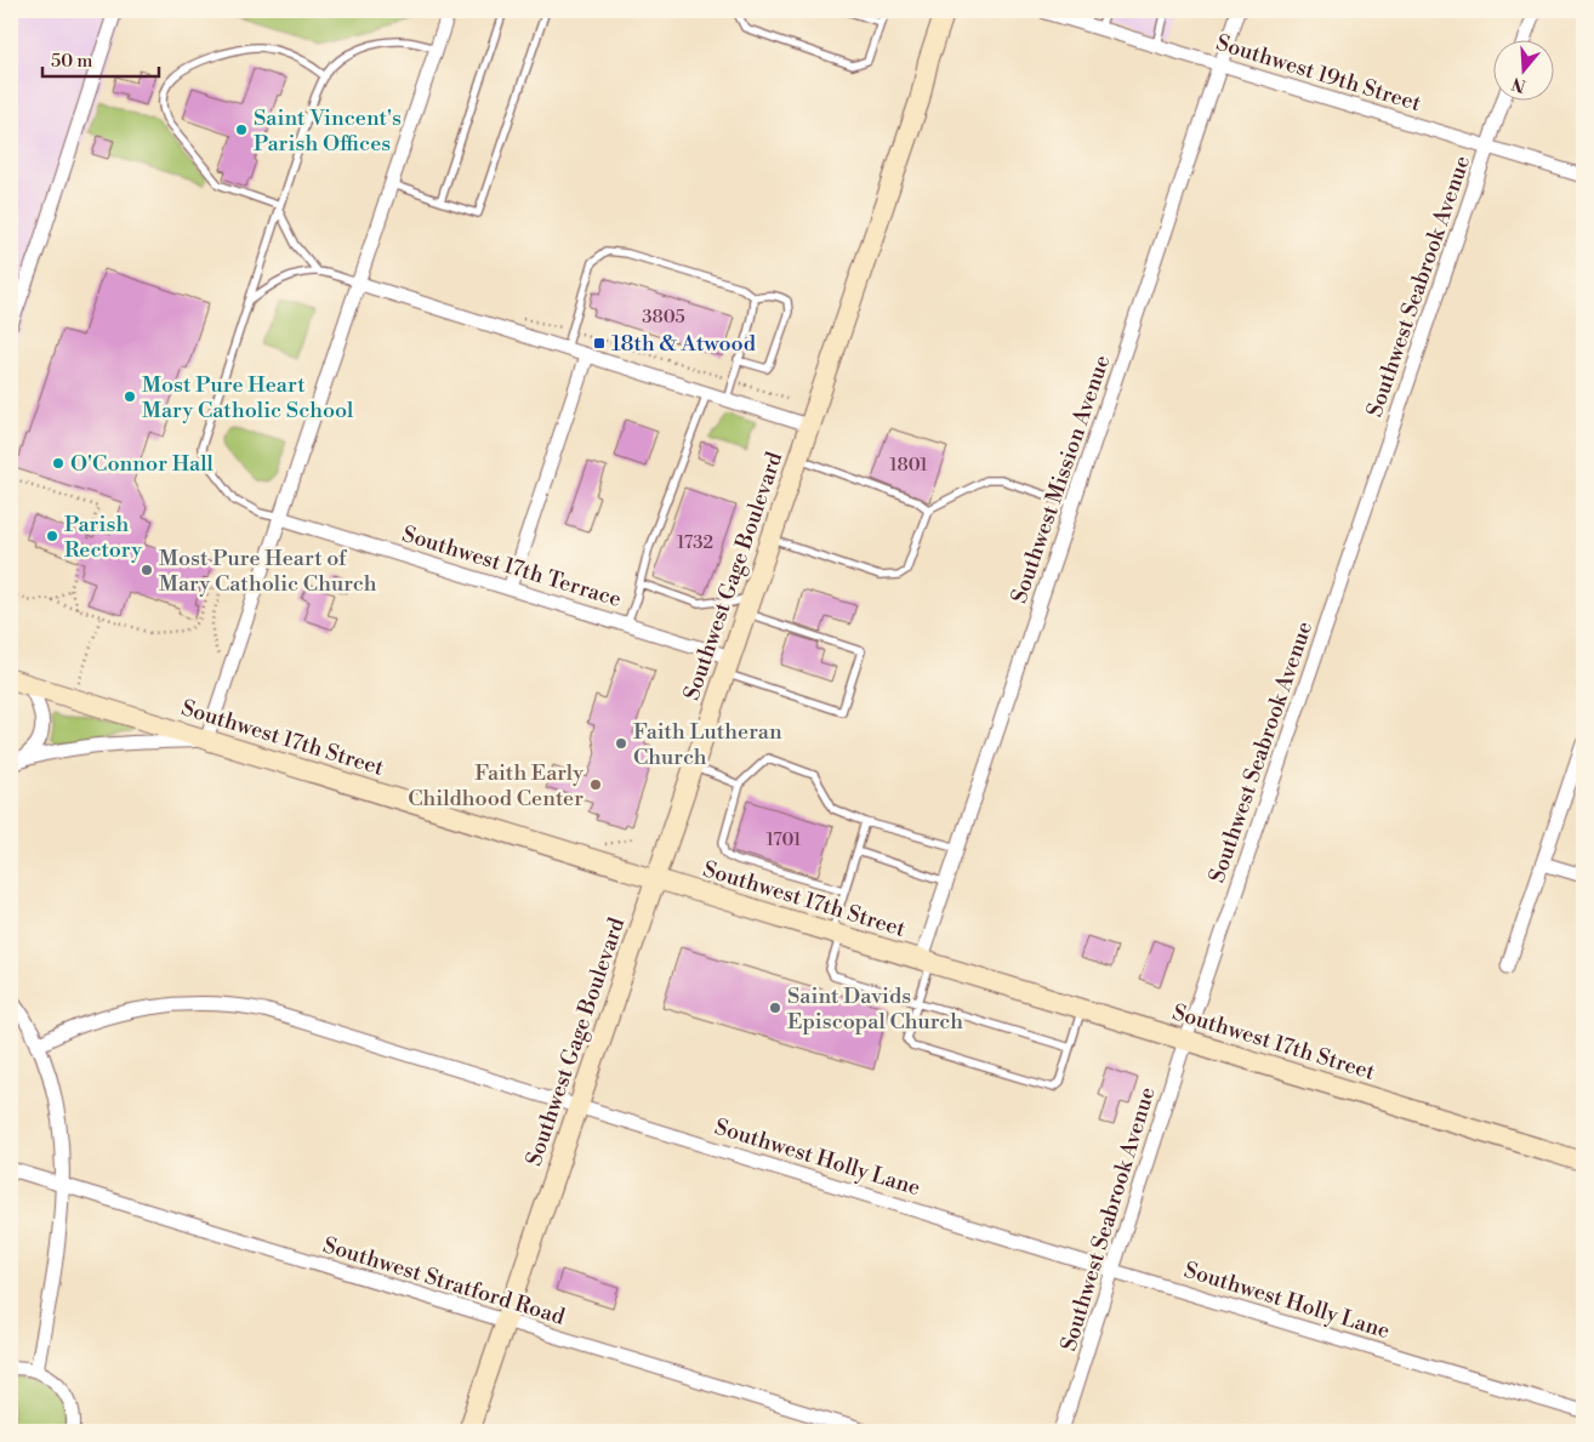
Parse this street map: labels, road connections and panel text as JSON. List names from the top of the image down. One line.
{"streets":{"main road":["Southwest Gage Boulevard","Southwest 17th Street"],"street":["Southwest 19th Street","Southwest Seabrook Avenue","Southwest Mission Avenue","Southwest 17th Terrace","Southwest Holly Lane","Southwest Stratford Road"]},"crossings":[["Southwest 19th Street","Southwest Seabrook Avenue"],["Southwest 19th Street","Southwest Mission Avenue"],["Southwest Seabrook Avenue","Southwest 17th Street"],["Southwest Seabrook Avenue","Southwest Holly Lane"],["Southwest Mission Avenue","Southwest 17th Street"],["Southwest 17th Terrace","Southwest Gage Boulevard"],["Southwest Gage Boulevard","Southwest 17th Street"],["Southwest Gage Boulevard","Southwest Holly Lane"],["Southwest Gage Boulevard","Southwest Stratford Road"]],"places":{"other":["Saint Vincent's Parish Offices","Most Pure Heart Mary Catholic School","O'Connor Hall","Parish Rectory","Most Pure Heart of Mary Catholic Church","Faith Lutheran Church","Faith Early Childhood Center","Saint Davids Episcopal Church"],"transit":["18th & Atwood"]},"house_numbers":["3805","1801","1732","1701"],"scale_bar":"50 m","north":"bottom"}
